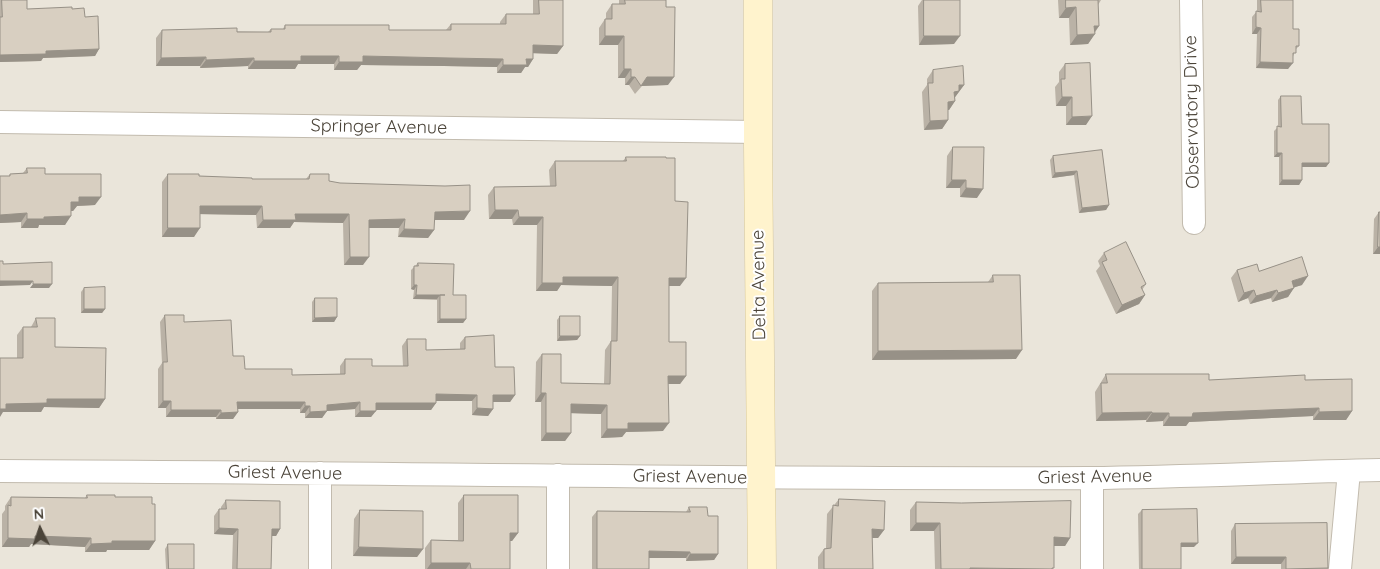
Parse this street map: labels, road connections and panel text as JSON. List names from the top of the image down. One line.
{"streets":{"street":["Observatory Drive","Springer Avenue","Delta Avenue","Griest Avenue"]},"crossings":[["Springer Avenue","Delta Avenue"],["Delta Avenue","Griest Avenue"]],"north":"top"}
